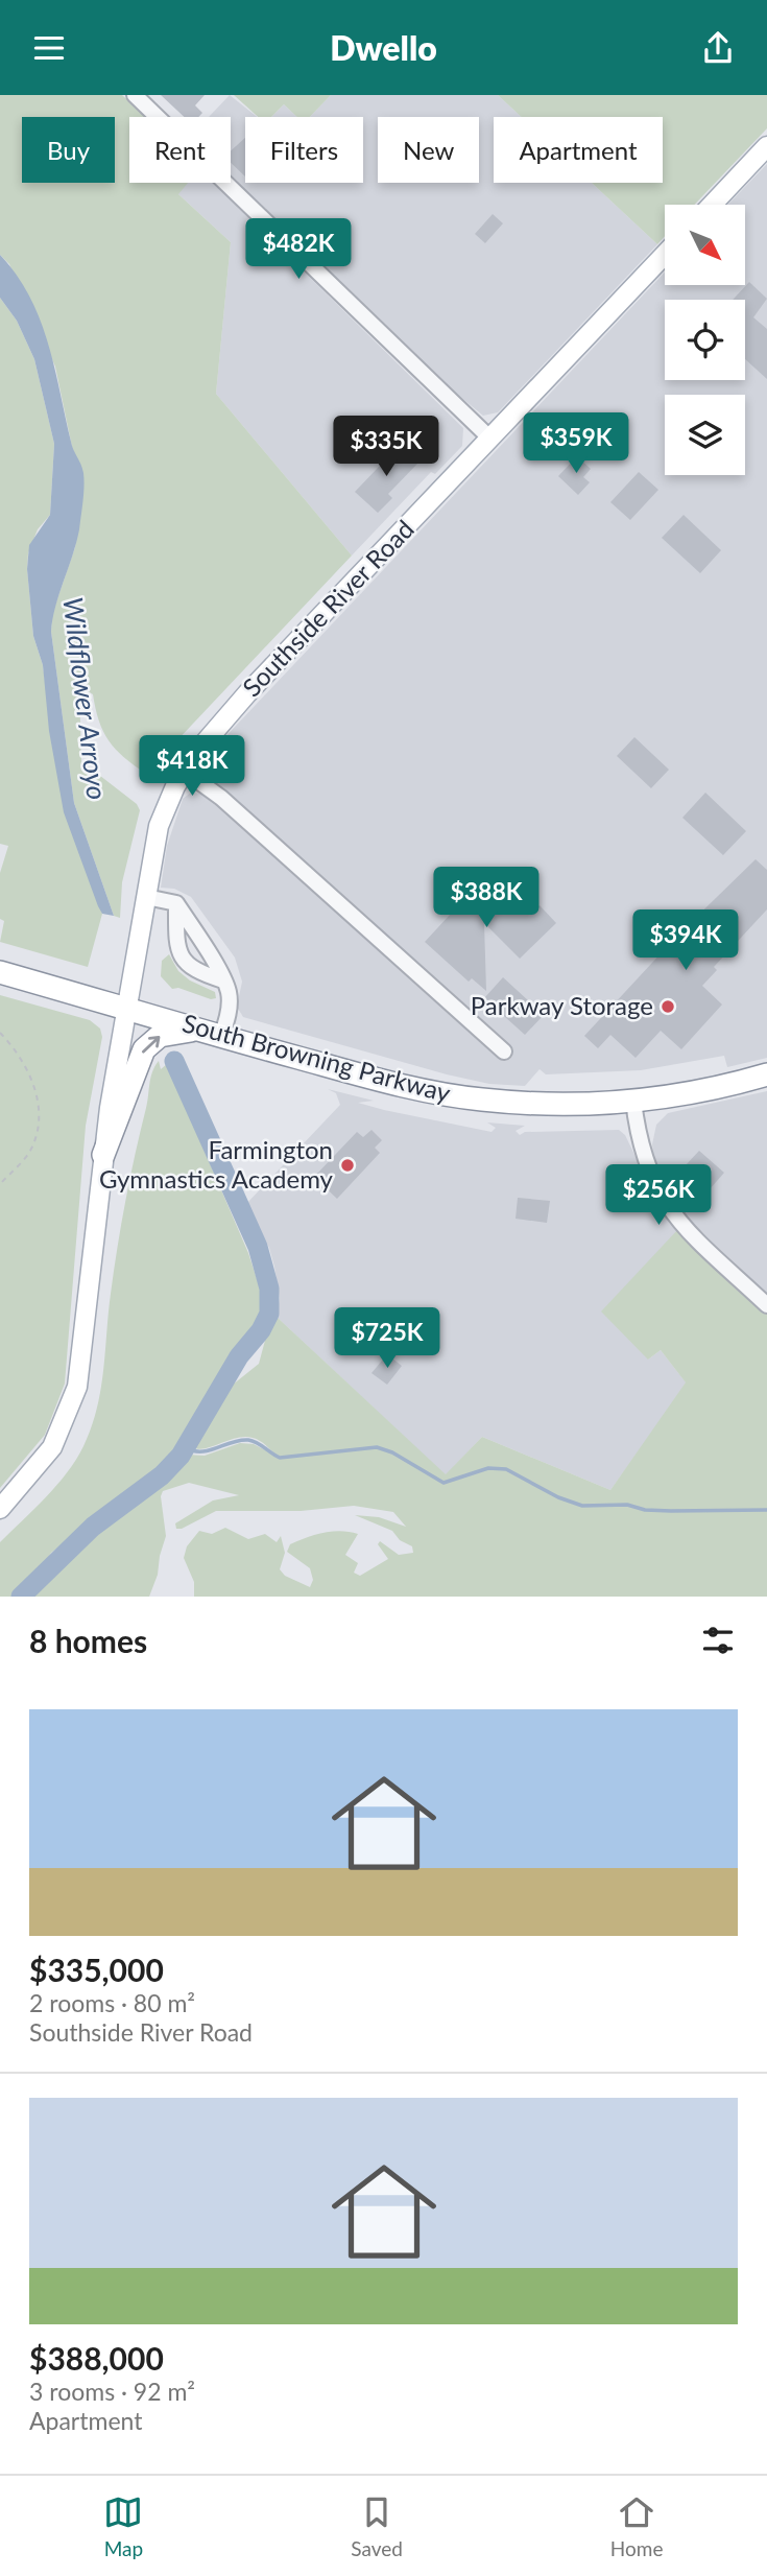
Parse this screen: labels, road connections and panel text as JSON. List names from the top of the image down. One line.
{"streets":{"highway":["South Browning Parkway"],"main road":["Southside River Road"]},"crossings":[["Southside River Road","South Browning Parkway"]],"water":["Wildflower Arroyo"],"places":["Parkway Storage","Farmington Gymnastics Academy"],"north":"bottom right","page":{"header":"Dwello","chip":["Buy","Rent","Filters","New","Apartment"],"price":["$482K","$359K","$335K","$418K","$388K","$394K","$256K","$725K"],"heading":"8 homes","list":[{"name":"$335,000","note":"2 rooms · 80 m² · Southside River Road"},{"name":"$388,000","note":"3 rooms · 92 m² · Apartment"}],"tabs":["Map","Saved","Home"]}}
